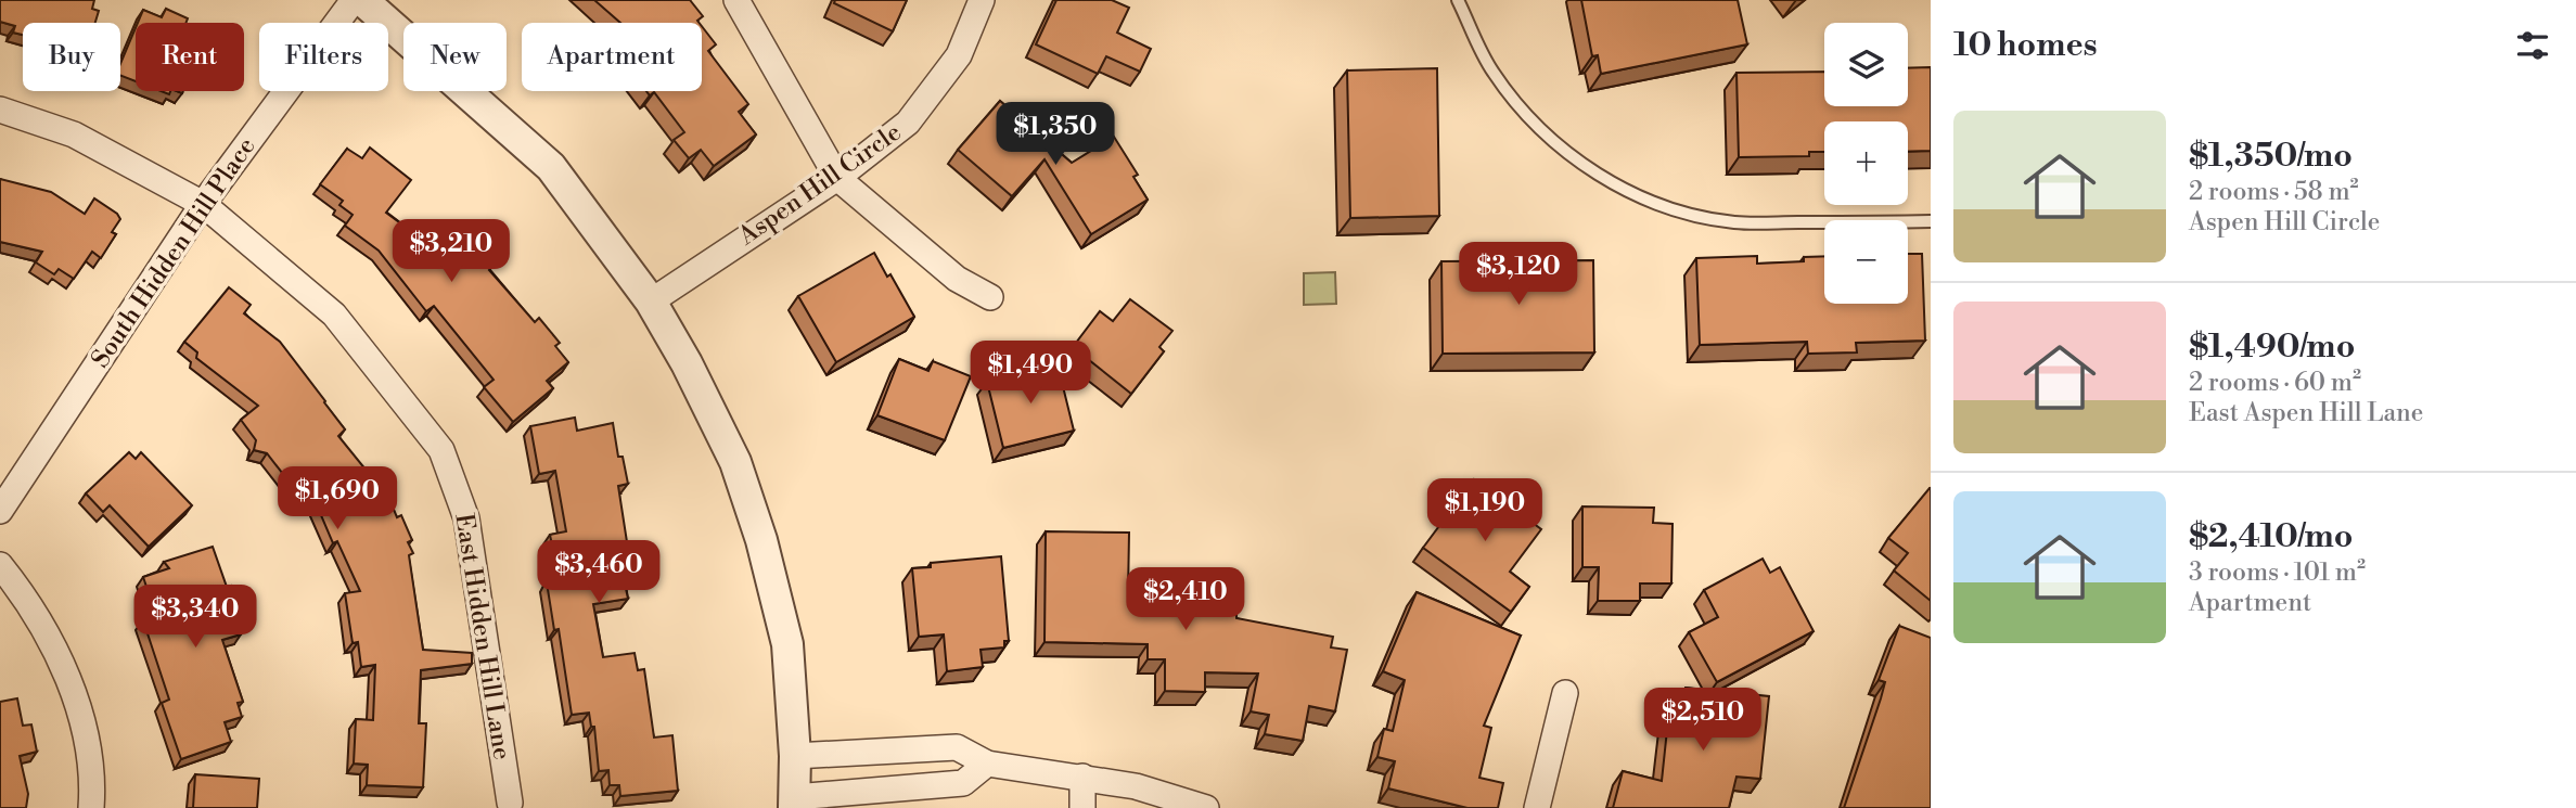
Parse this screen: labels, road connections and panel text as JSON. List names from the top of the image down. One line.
{"streets":{"street":["Aspen Hill Circle","South Hidden Hill Place","East Hidden Hill Lane"]},"crossings":[["South Hidden Hill Place","East Hidden Hill Lane"]],"page":{"heading":"10 homes","map_buttons":["+","−"],"chip":["Buy","Rent","Filters","New","Apartment"],"list":[{"name":"$1,350/mo","note":"2 rooms · 58 m² · Aspen Hill Circle"},{"name":"$1,490/mo","note":"2 rooms · 60 m² · East Aspen Hill Lane"},{"name":"$2,410/mo","note":"3 rooms · 101 m² · Apartment"}],"price":["$1,350","$3,210","$3,120","$1,490","$1,690","$1,190","$3,460","$2,410","$3,340","$2,510"]}}
